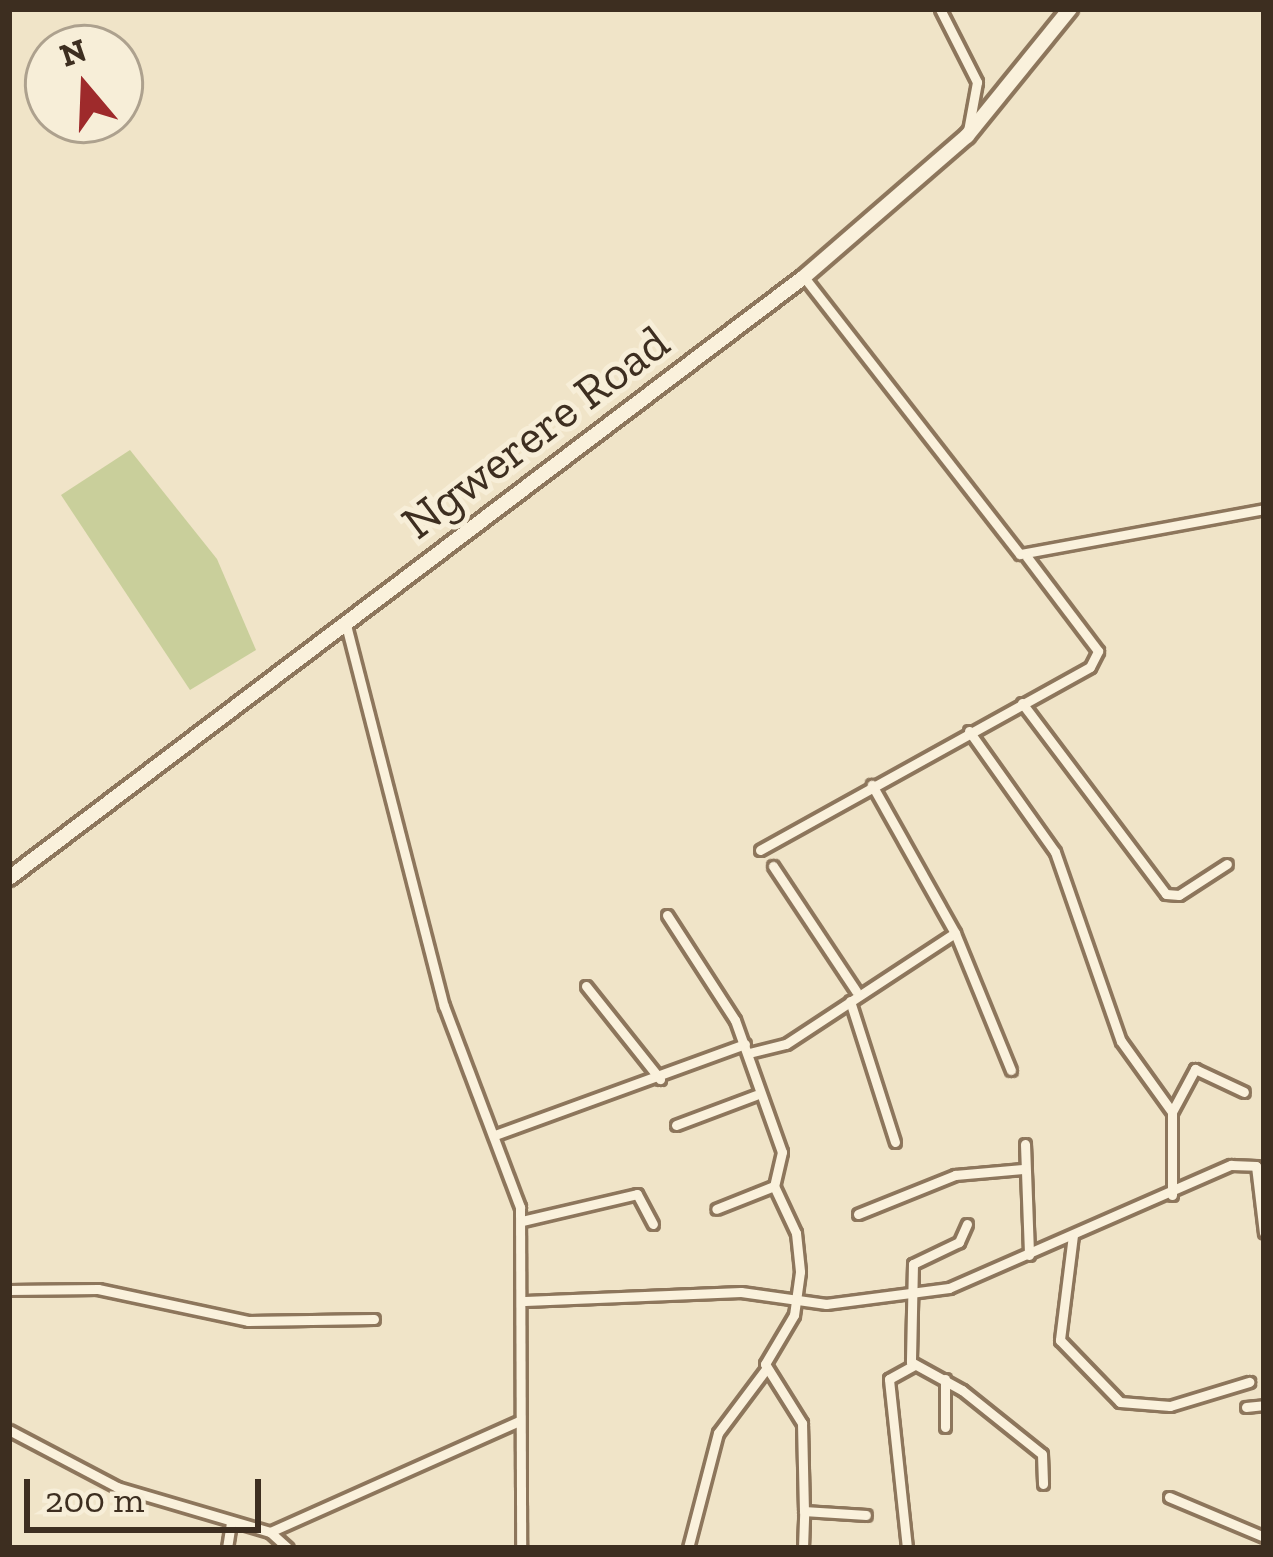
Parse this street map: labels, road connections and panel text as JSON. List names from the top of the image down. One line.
{"streets":{"main road":["Ngwerere Road"]},"scale_bar":"200 m","north":"top"}
